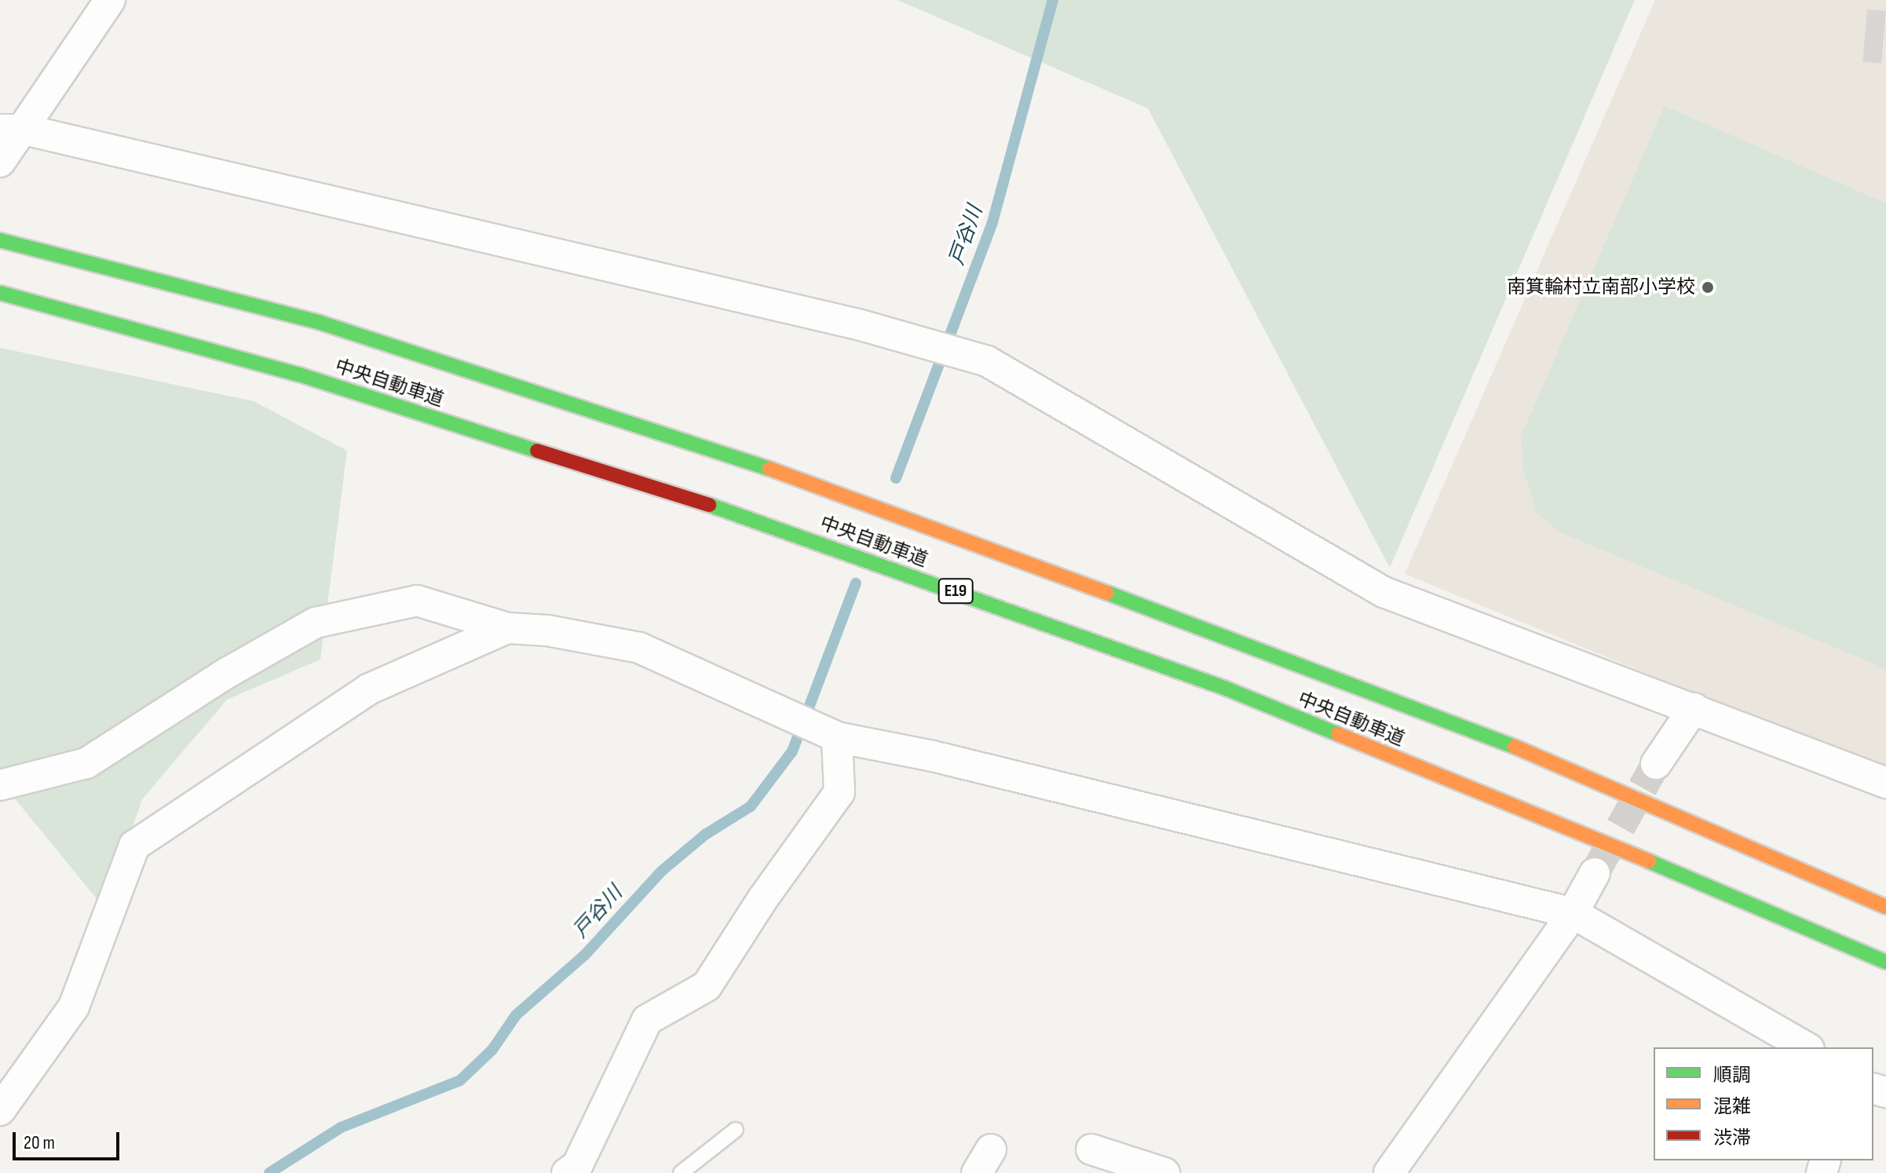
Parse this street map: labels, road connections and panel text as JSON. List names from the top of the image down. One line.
{"streets":{"highway":["中央自動車道","E19"]},"water":["戸谷川"],"places":["南箕輪村立南部小学校"],"legend":["順調","混雑","渋滞"],"scale_bar":"20 m"}
